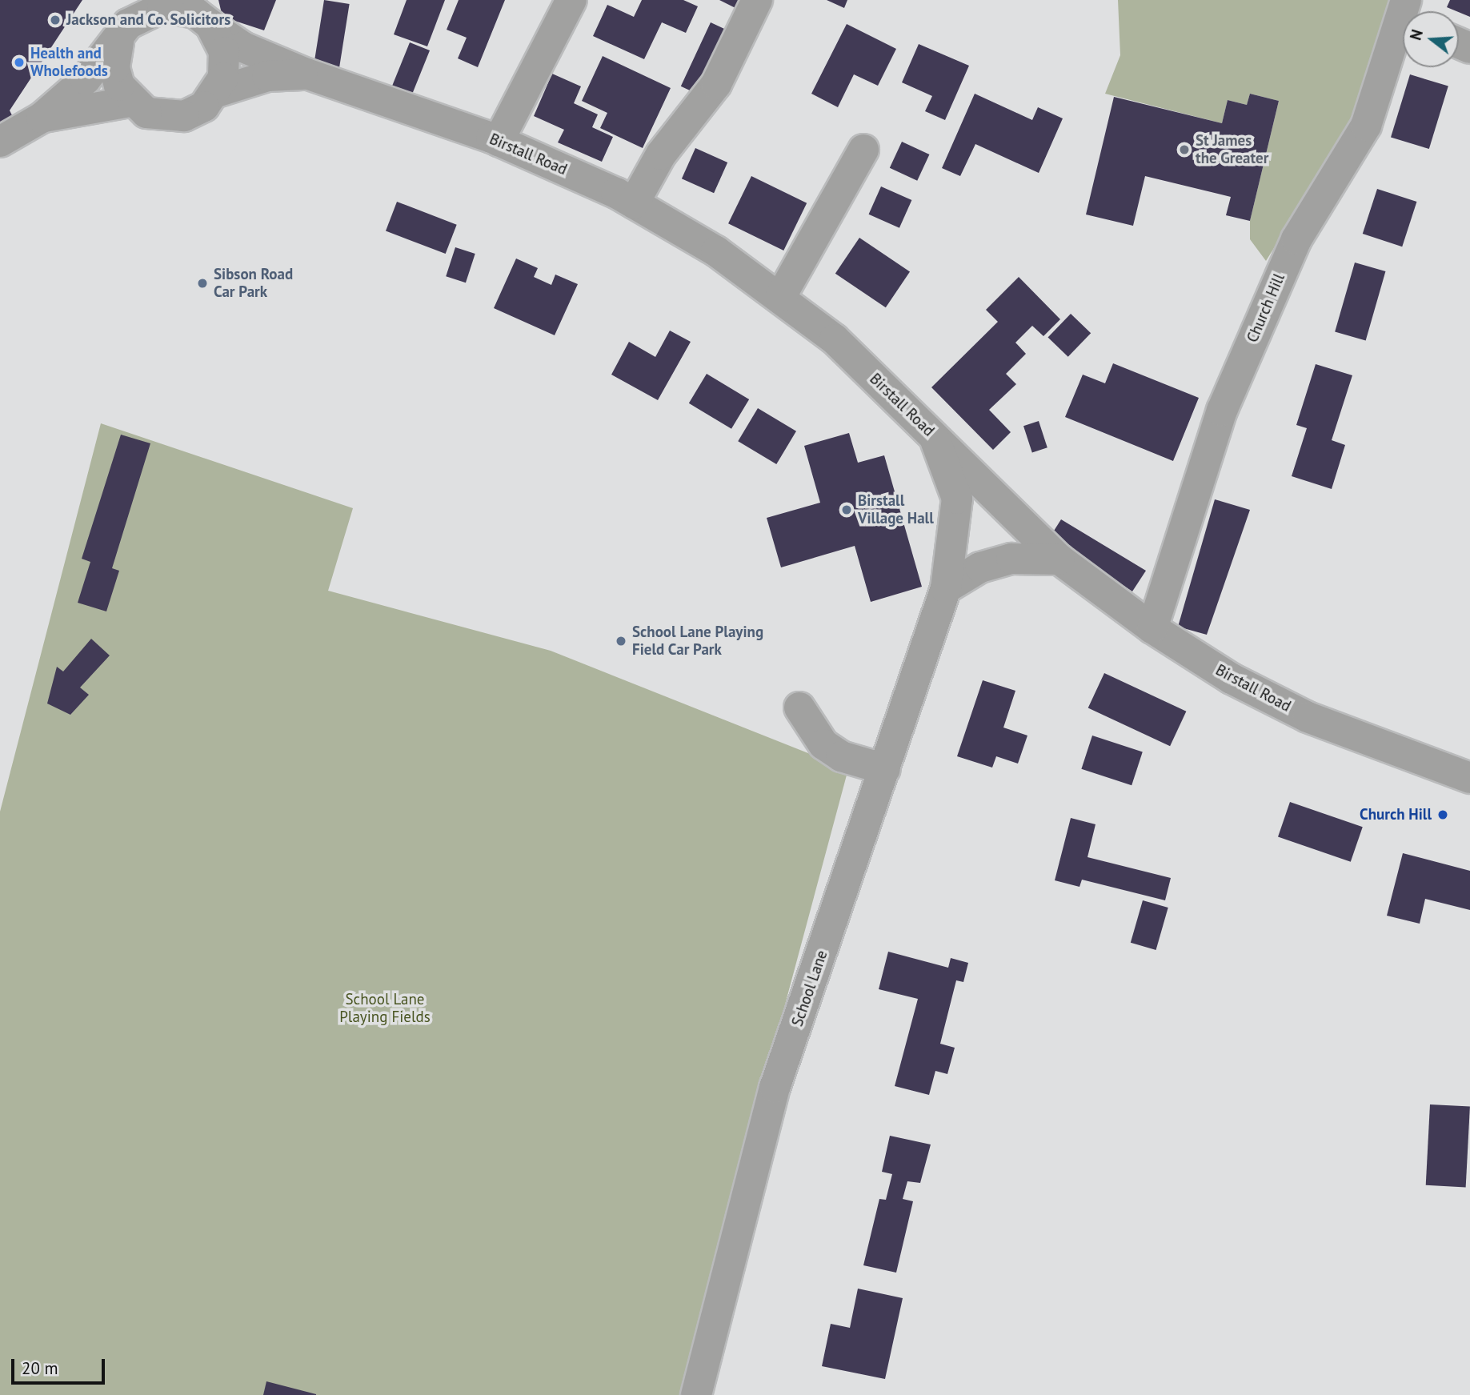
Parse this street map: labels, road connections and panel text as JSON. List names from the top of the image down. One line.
{"streets":{"street":["Birstall Road","Church Hill","School Lane"]},"crossings":[["Birstall Road","Church Hill"],["Birstall Road","School Lane"]],"parks":["School Lane Playing Fields"],"places":["Jackson and Co. Solicitors","Health and Wholefoods","St James the Greater","Sibson Road Car Park","Birstall Village Hall","School Lane Playing Field Car Park","Church Hill"],"scale_bar":"20 m","north":"left"}
